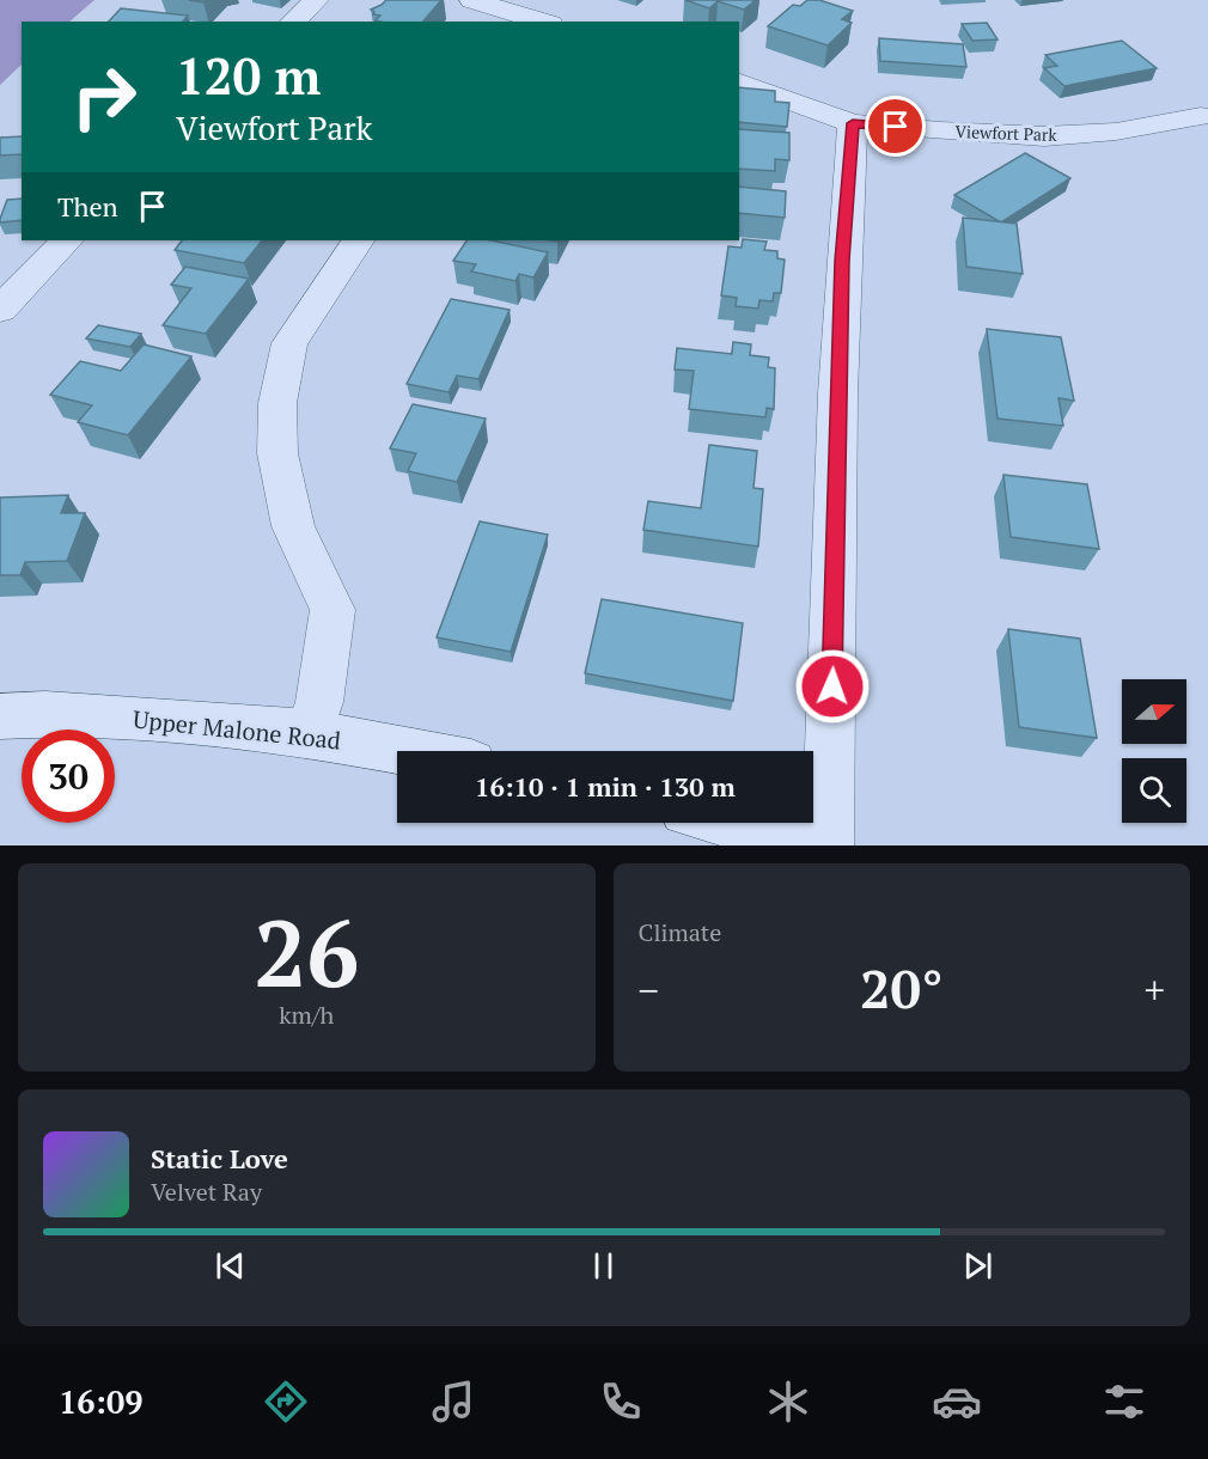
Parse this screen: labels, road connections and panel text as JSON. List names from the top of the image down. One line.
{"streets":{"street":["Viewfort Park","Upper Malone Road"]},"north":"right","page":{"turn":["120 m","Viewfort Park"],"then":"Then","limit":"30","trip":"16:10 · 1 min · 130 m","tile":[["26","km/h"],"Climate"],"heat":["−","20°","+"],"song":["Static Love","Velvet Ray"],"tabs":"16:09"}}
